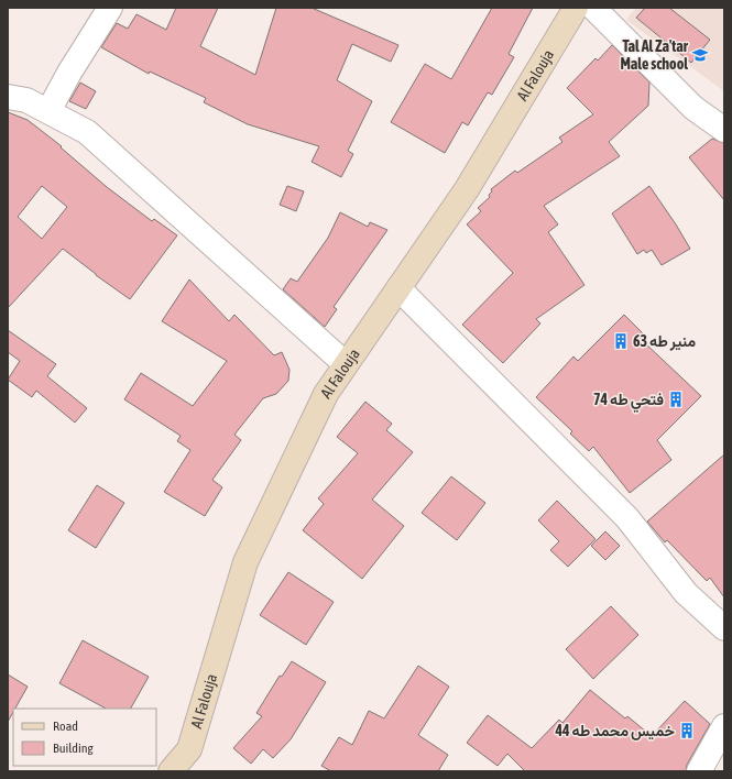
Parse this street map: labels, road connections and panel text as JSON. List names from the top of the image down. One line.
{"streets":{"main road":["Al Falouja"]},"places":{"school or university":["Tal Al Za'tar Male school"],"building":["منير طه 63","فتحي طه 74","خميس محمد طه 44"]},"legend":["Road","Building"]}
